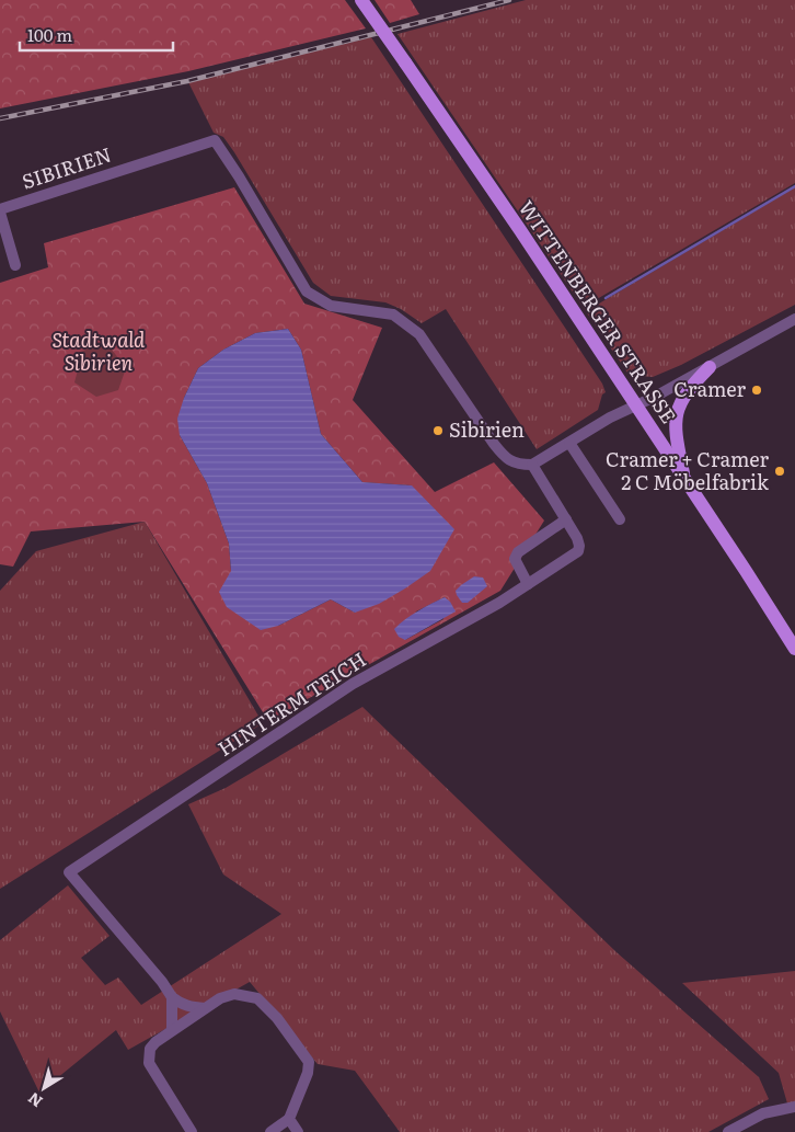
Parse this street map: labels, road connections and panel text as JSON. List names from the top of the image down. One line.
{"streets":{"main road":["WITTENBERGER STRASSE"],"street":["SIBIRIEN","HINTERM TEICH"]},"crossings":[["SIBIRIEN","HINTERM TEICH"]],"parks":["Stadtwald Sibirien"],"places":["Cramer","Sibirien","Cramer + Cramer 2 C Möbelfabrik"],"scale_bar":"100 m","north":"bottom left"}
